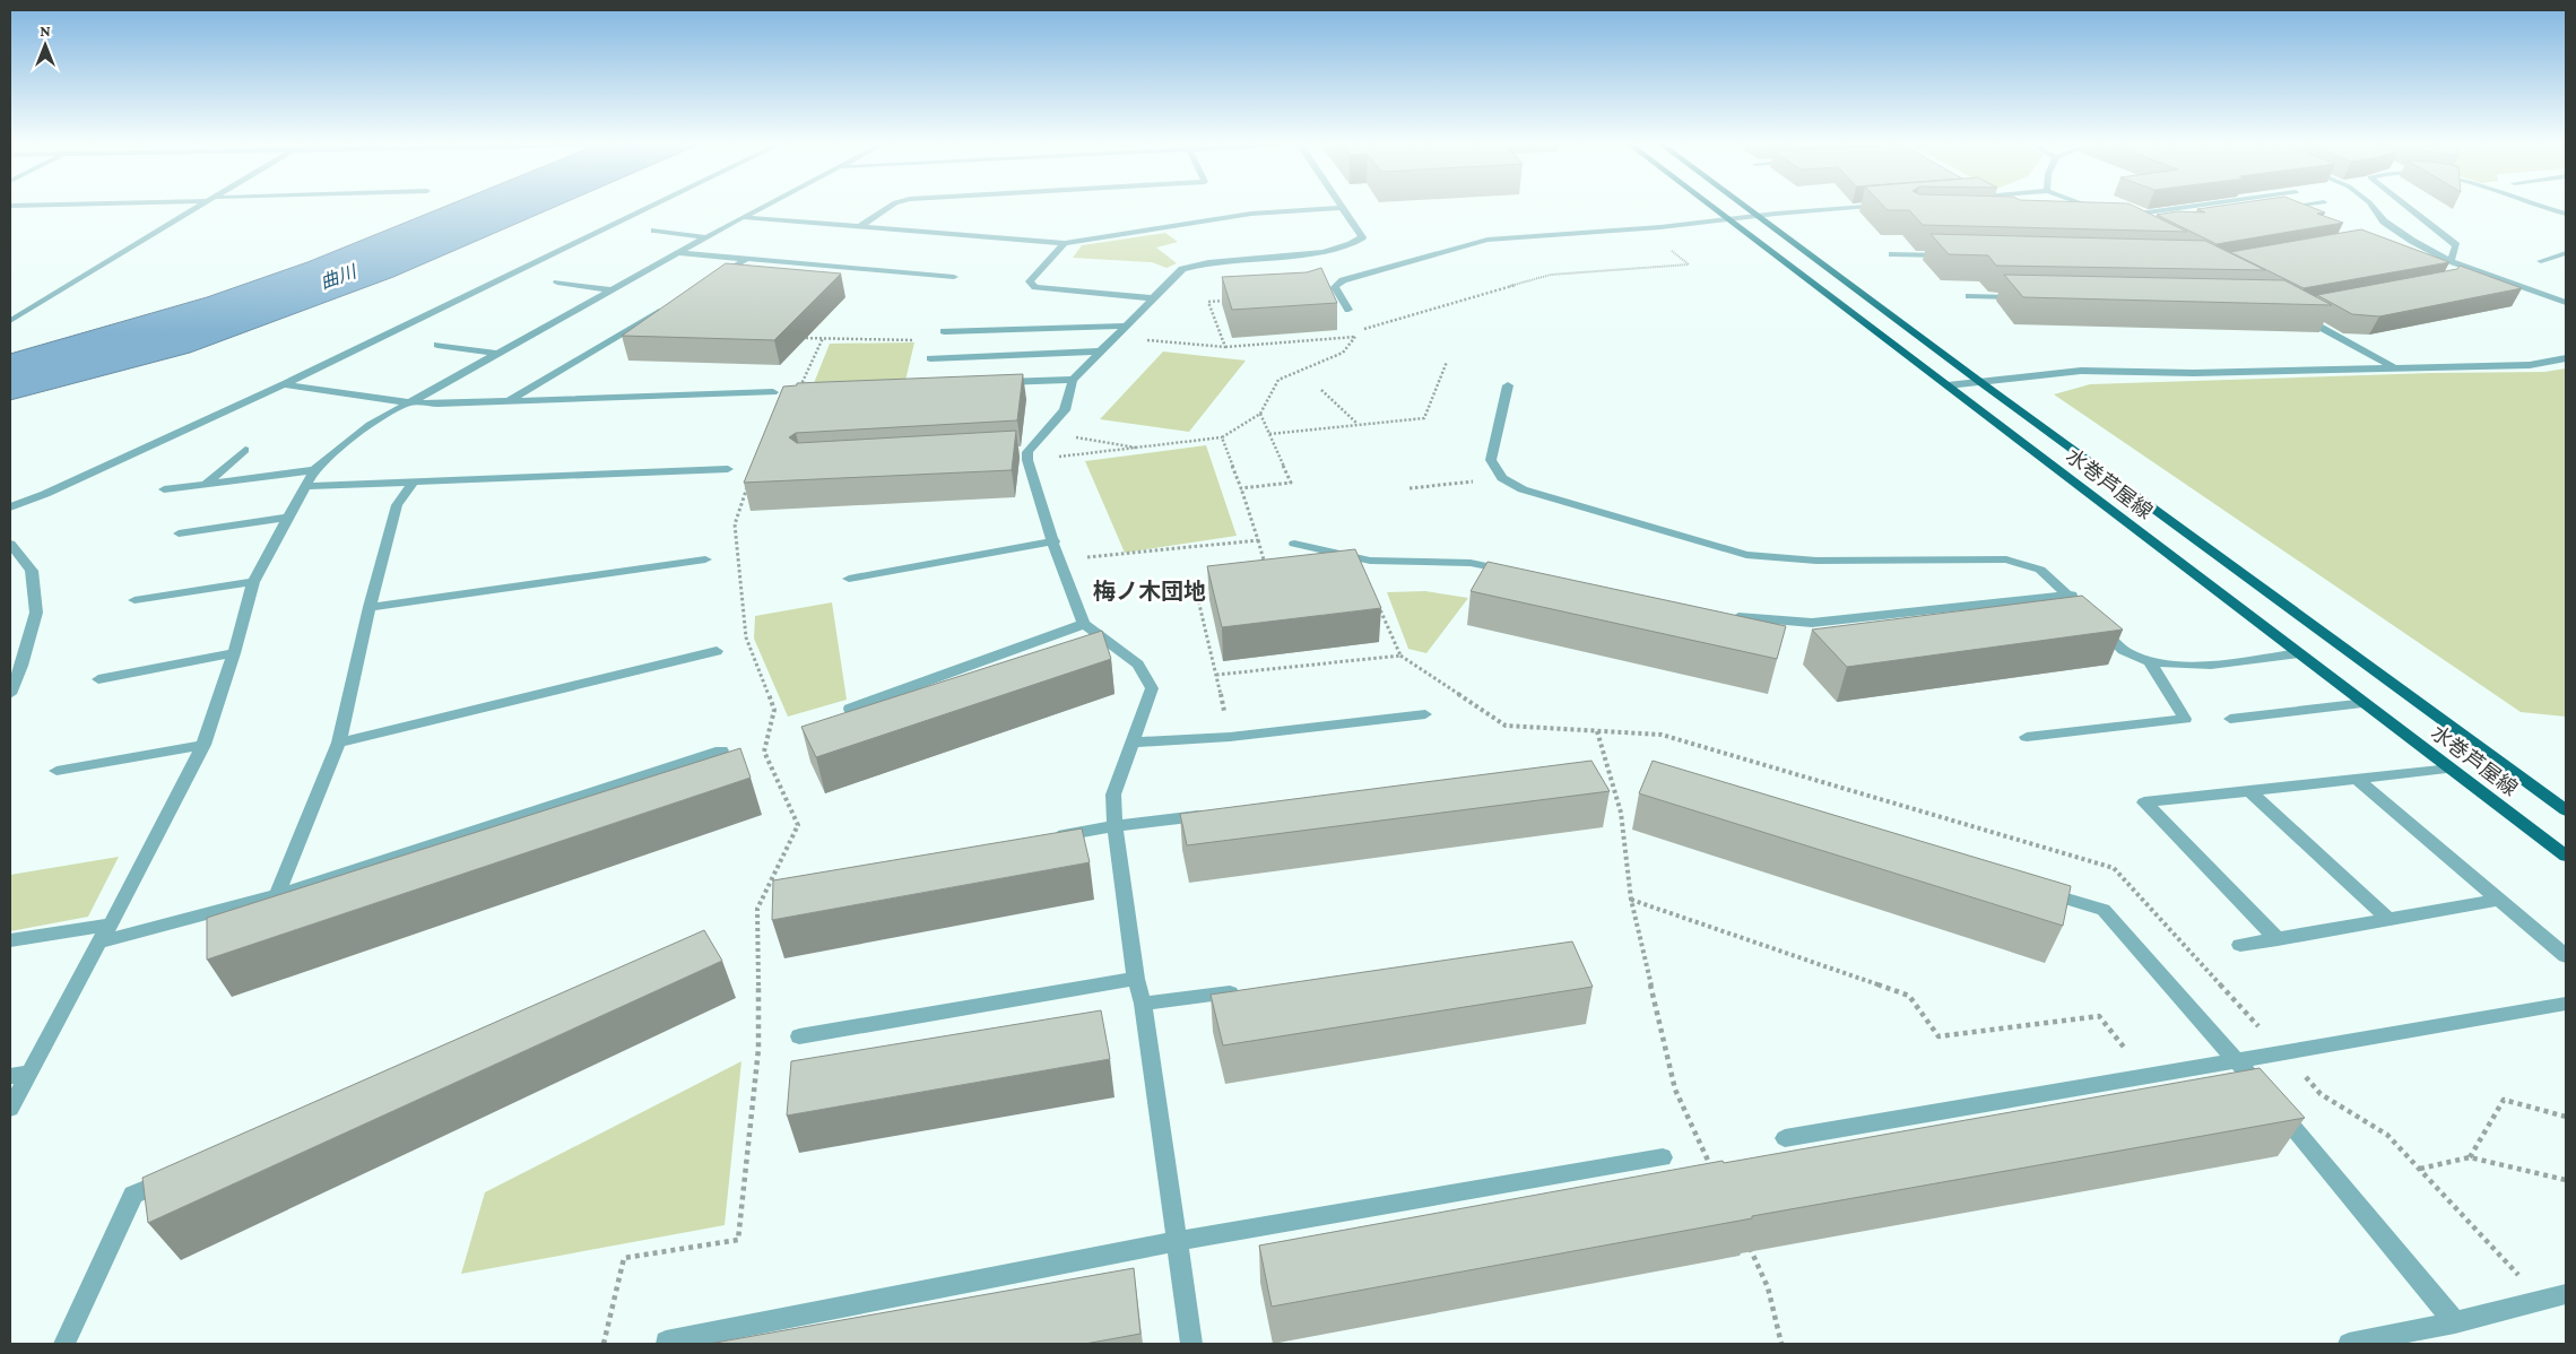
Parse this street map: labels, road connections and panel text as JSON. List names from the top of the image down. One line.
{"streets":{"main road":["水巻芦屋線"]},"districts":["梅ノ木団地"],"water":["曲川"],"north":"top"}
